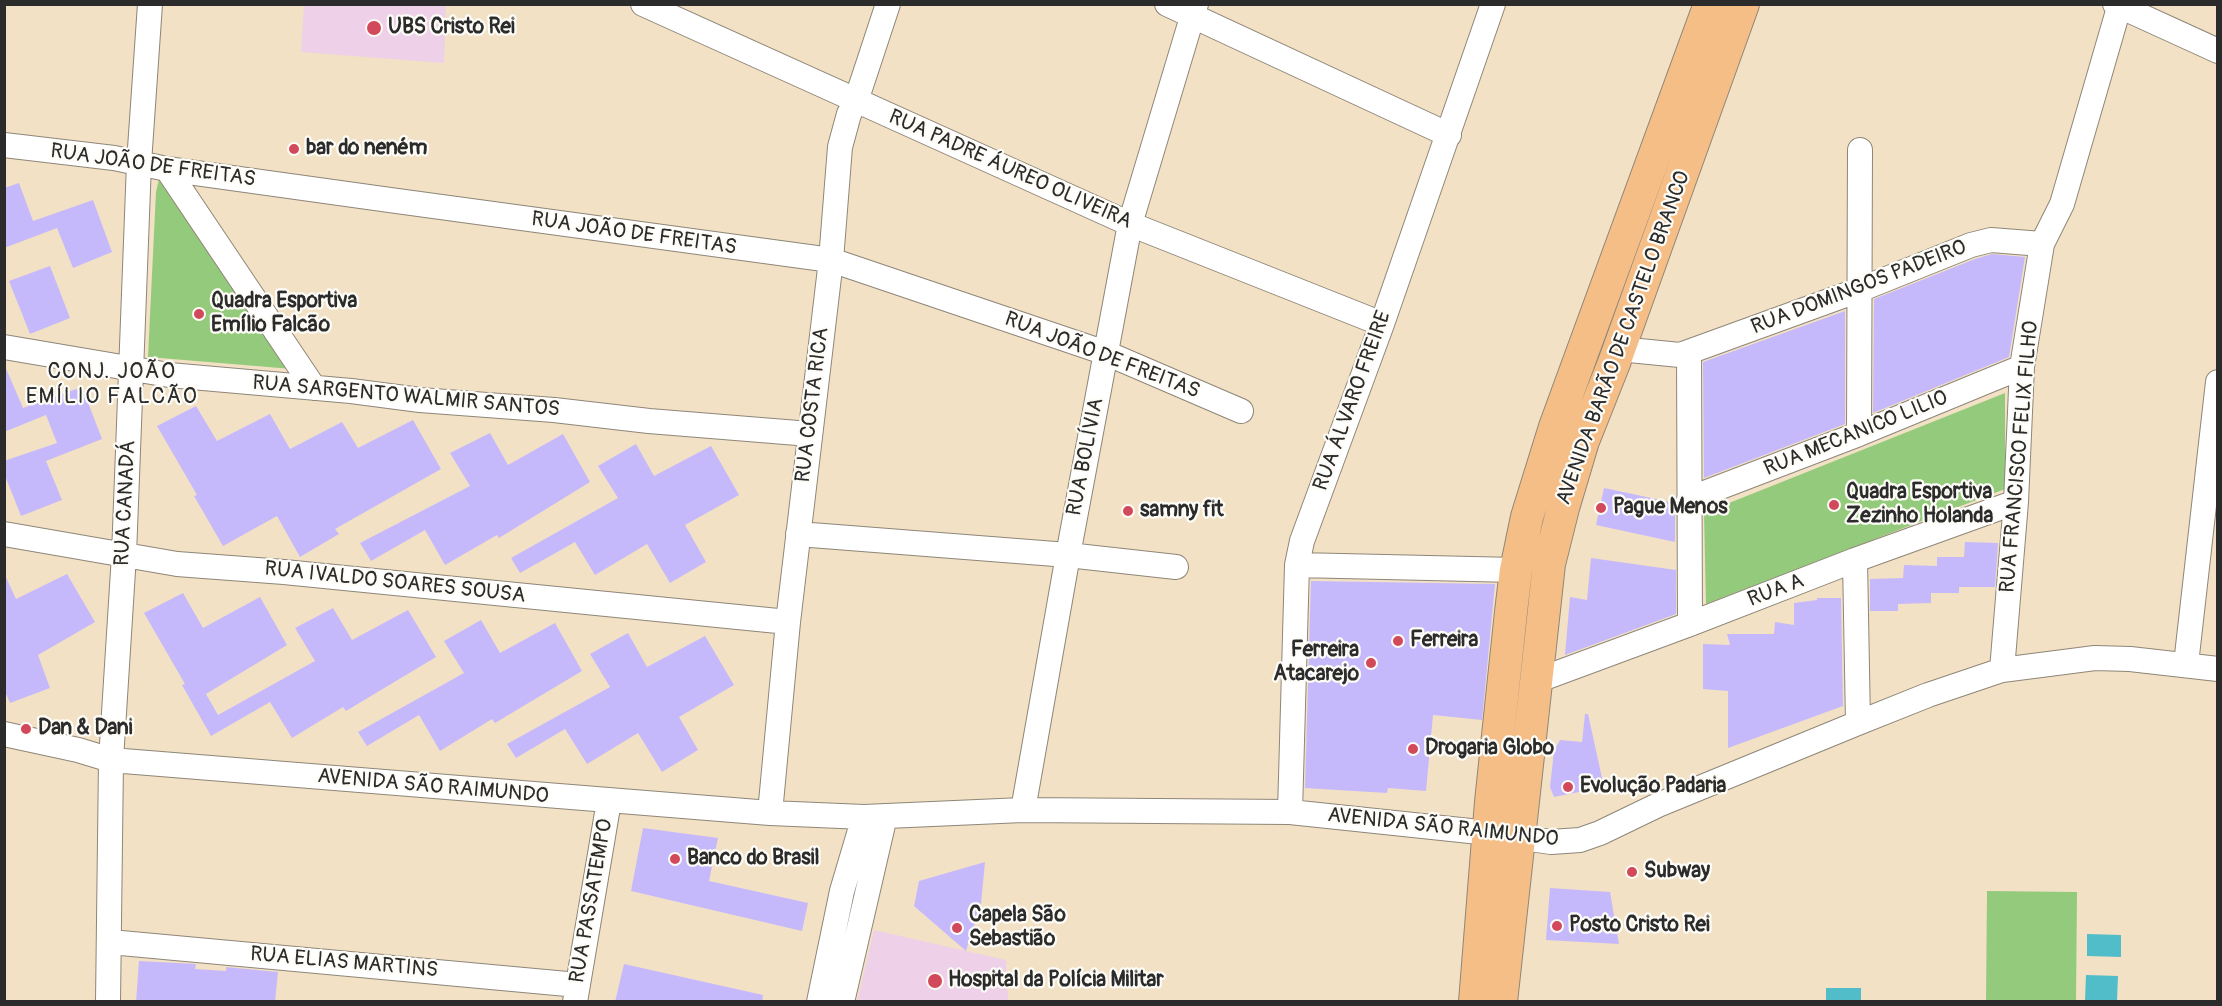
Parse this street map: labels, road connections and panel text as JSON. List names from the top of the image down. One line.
{"streets":{"main road":["AVENIDA BARÃO DE CASTELO BRANCO"],"street":["RUA JOÃO DE FREITAS","RUA PADRE ÁUREO OLIVEIRA","RUA DOMINGOS PADEIRO","RUA SARGENTO WALMIR SANTOS","RUA ÁLVARO FREIRE","RUA COSTA RICA","RUA MECANICO LILIO","RUA BOLÍVIA","RUA FRANCISCO FELIX FILHO","RUA CANADÁ","RUA IVALDO SOARES SOUSA","RUA A","AVENIDA SÃO RAIMUNDO","RUA PASSATEMPO","RUA ELIAS MARTINS"]},"crossings":[["RUA JOÃO DE FREITAS","RUA COSTA RICA"],["RUA JOÃO DE FREITAS","RUA BOLÍVIA"],["RUA JOÃO DE FREITAS","RUA CANADÁ"],["RUA PADRE ÁUREO OLIVEIRA","RUA ÁLVARO FREIRE"],["RUA PADRE ÁUREO OLIVEIRA","RUA COSTA RICA"],["RUA PADRE ÁUREO OLIVEIRA","RUA BOLÍVIA"],["RUA DOMINGOS PADEIRO","RUA FRANCISCO FELIX FILHO"],["AVENIDA BARÃO DE CASTELO BRANCO","RUA A"],["AVENIDA BARÃO DE CASTELO BRANCO","AVENIDA SÃO RAIMUNDO"],["RUA SARGENTO WALMIR SANTOS","RUA COSTA RICA"],["RUA SARGENTO WALMIR SANTOS","RUA CANADÁ"],["RUA ÁLVARO FREIRE","AVENIDA SÃO RAIMUNDO"],["RUA COSTA RICA","RUA IVALDO SOARES SOUSA"],["RUA COSTA RICA","AVENIDA SÃO RAIMUNDO"],["RUA MECANICO LILIO","RUA FRANCISCO FELIX FILHO"],["RUA BOLÍVIA","AVENIDA SÃO RAIMUNDO"],["RUA FRANCISCO FELIX FILHO","RUA A"],["RUA FRANCISCO FELIX FILHO","AVENIDA SÃO RAIMUNDO"],["RUA CANADÁ","RUA IVALDO SOARES SOUSA"],["RUA CANADÁ","AVENIDA SÃO RAIMUNDO"],["RUA CANADÁ","RUA ELIAS MARTINS"],["AVENIDA SÃO RAIMUNDO","RUA PASSATEMPO"],["RUA PASSATEMPO","RUA ELIAS MARTINS"]],"districts":["CONJ. JOÃO EMÍLIO FALCÃO"],"places":["UBS Cristo Rei","bar do neném","Quadra Esportiva Emílio Falcão","Quadra Esportiva Zezinho Holanda","Pague Menos","samny fit","Ferreira","Ferreira Atacarejo","Dan & Dani","Drogaria Globo","Evolução Padaria","Banco do Brasil","Subway","Posto Cristo Rei","Capela São Sebastião","Hospital da Polícia Militar"]}
